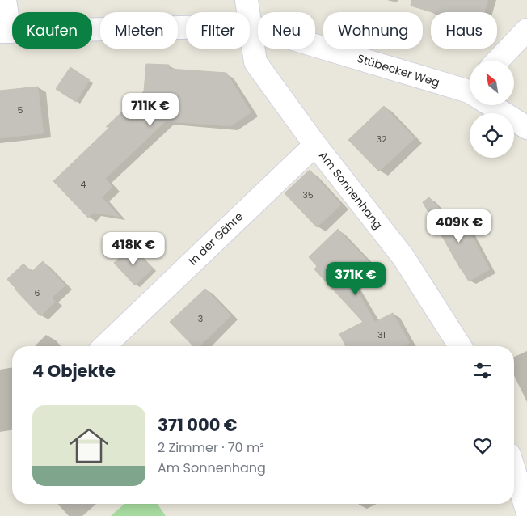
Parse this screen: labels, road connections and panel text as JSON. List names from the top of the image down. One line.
{"streets":{"street":["Stübecker Weg","Am Sonnenhang","In der Gähre"]},"crossings":[["Stübecker Weg","Am Sonnenhang"],["Am Sonnenhang","In der Gähre"]],"house_numbers":["5","32","4","35","6","3","31"],"north":"top left","page":{"chip":["Kaufen","Mieten","Filter","Neu","Wohnung","Haus"],"price":["711K €","409K €","418K €","371K €"],"heading":"4 Objekte","list":[{"name":"371 000 €","note":"2 Zimmer · 70 m² · Am Sonnenhang"}]}}
